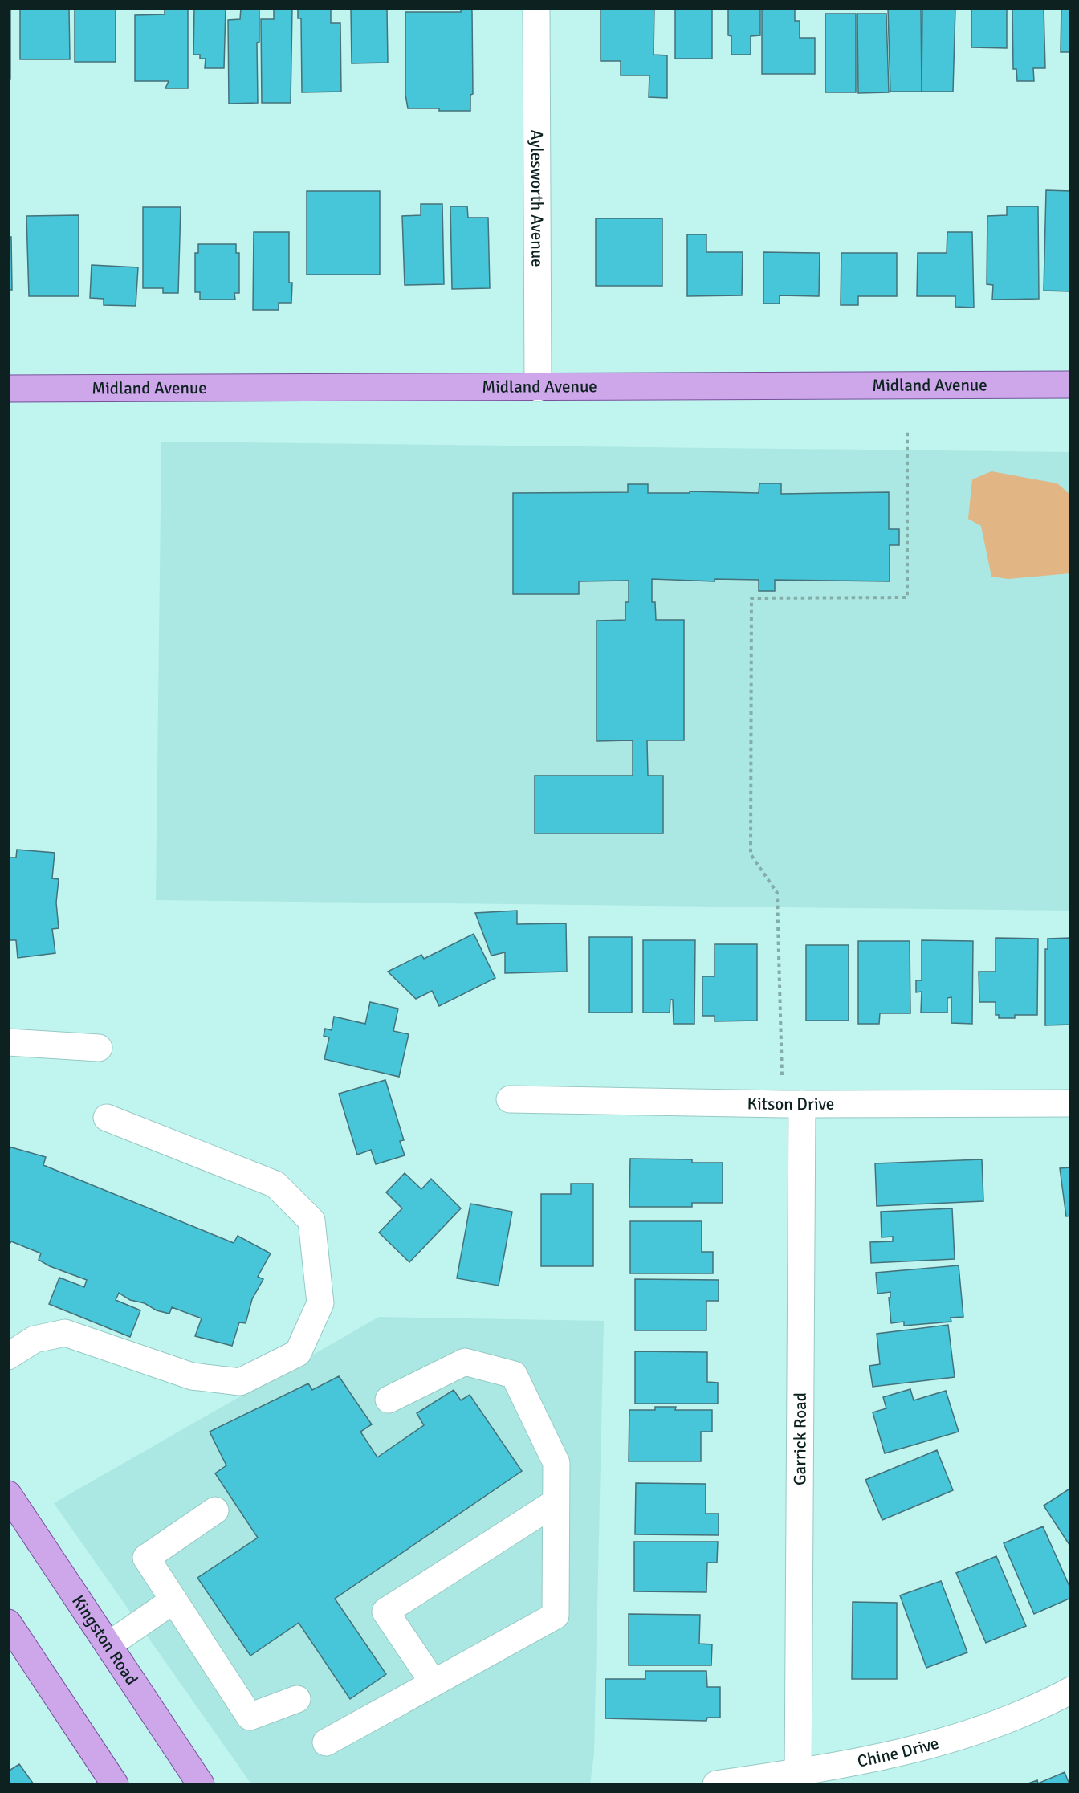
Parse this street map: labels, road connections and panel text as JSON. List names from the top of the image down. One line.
{"streets":{"main road":["Midland Avenue","Kingston Road"],"street":["Aylesworth Avenue","Kitson Drive","Garrick Road","Chine Drive"]},"crossings":[["Aylesworth Avenue","Midland Avenue"],["Kitson Drive","Garrick Road"],["Garrick Road","Chine Drive"]]}
